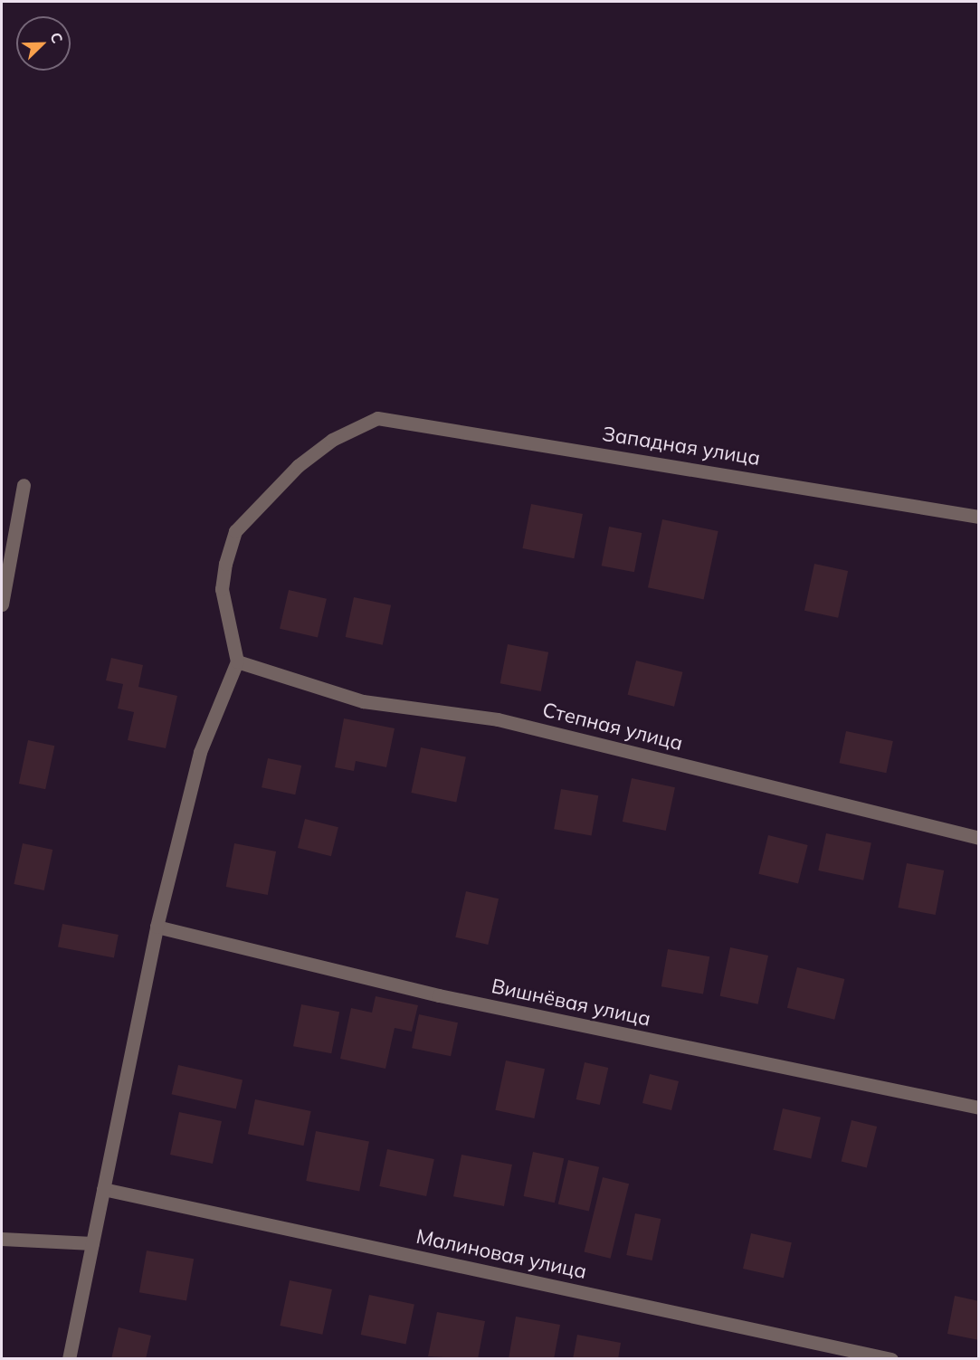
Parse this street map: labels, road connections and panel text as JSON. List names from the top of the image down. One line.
{"streets":{"street":["Западная улица","Степная улица","Вишнёвая улица","Малиновая улица"]},"crossings":[["Западная улица","Степная улица"]],"north":"top right"}
